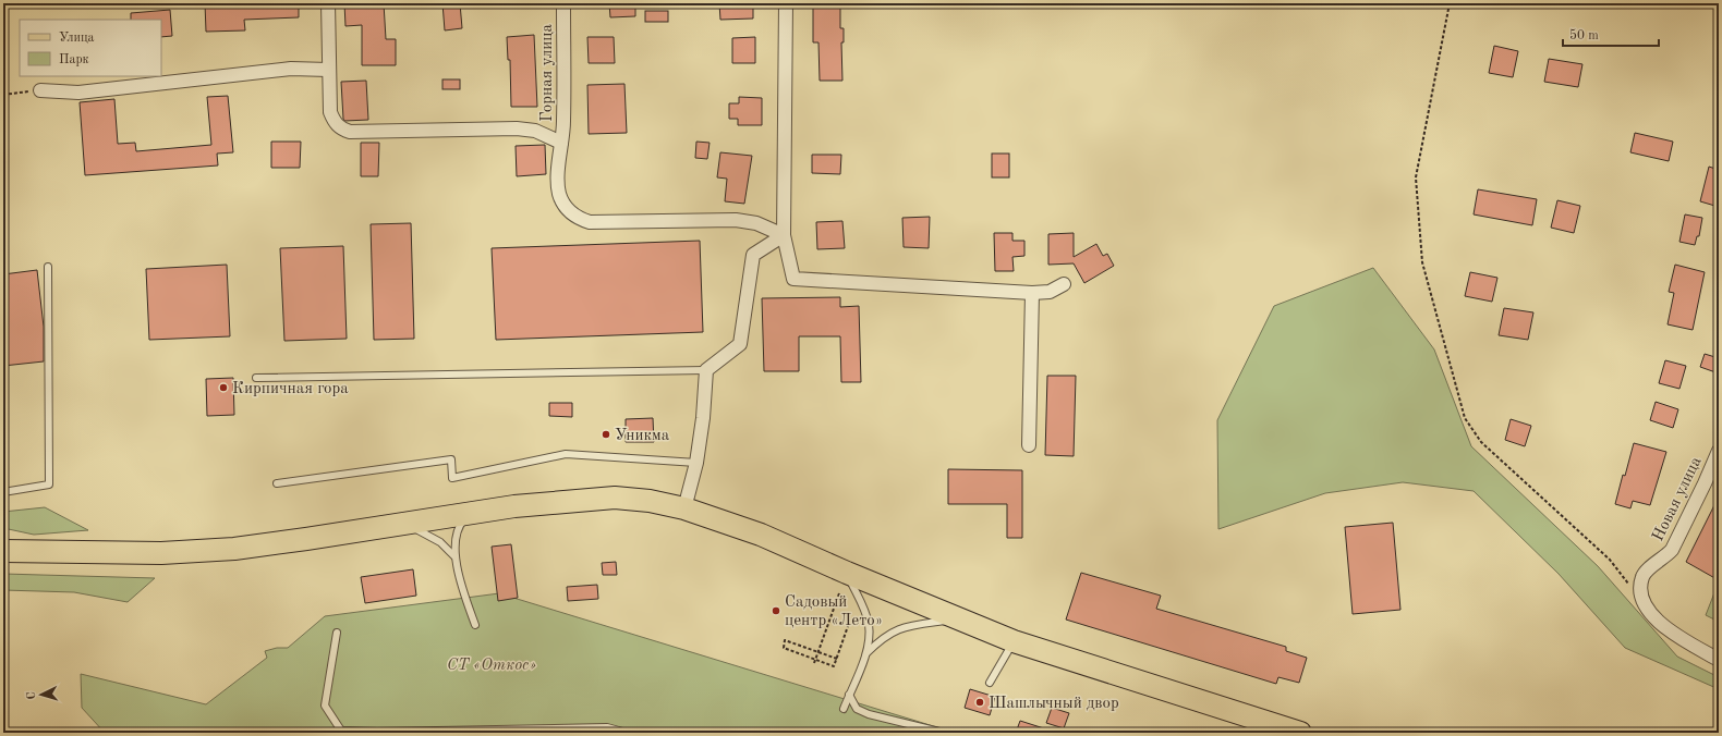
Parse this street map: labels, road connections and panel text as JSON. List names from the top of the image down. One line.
{"streets":{"street":["Горная улица","Новая улица"]},"parks":["СТ «Откос»"],"places":["Кирпичная гора","Уникма","Садовый центр «Лето»","Шашлычный двор"],"legend":["Улица","Парк"],"scale_bar":"50 m","north":"left"}
